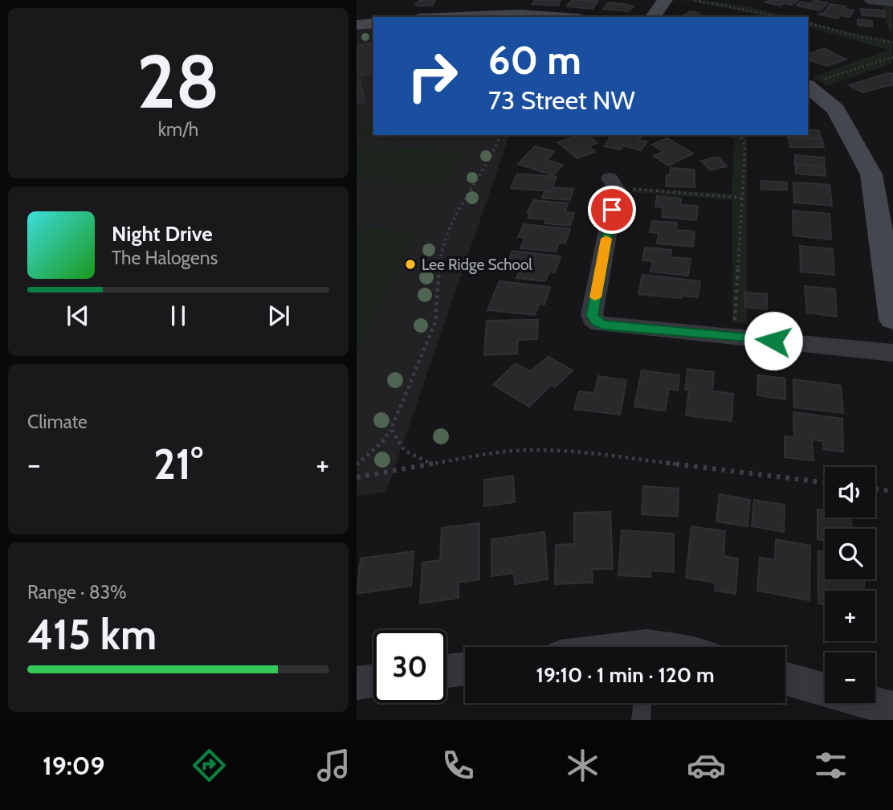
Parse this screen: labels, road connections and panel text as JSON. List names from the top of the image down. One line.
{"places":["Lee Ridge School"],"page":{"tile":[["28","km/h"],"Climate",["Range · 83%","415 km"]],"turn":["60 m","73 Street NW"],"song":["Night Drive","The Halogens"],"heat":["−","21°","+"],"map_buttons":["+","−"],"limit":"30","trip":"19:10 · 1 min · 120 m","tabs":"19:09"}}
